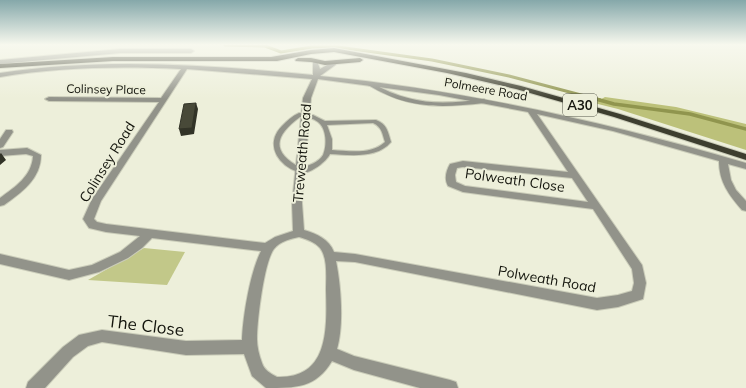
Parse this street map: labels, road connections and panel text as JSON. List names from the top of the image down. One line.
{"streets":{"highway":["A30"],"street":["Colinsey Place","Polmeere Road","Treweath Road","Colinsey Road","Polweath Close","Polweath Road","The Close"]},"crossings":[["Colinsey Place","Colinsey Road"],["Polmeere Road","Treweath Road"],["Polmeere Road","Colinsey Road"],["Polmeere Road","Polweath Road"],["Polweath Close","Polweath Road"]]}
